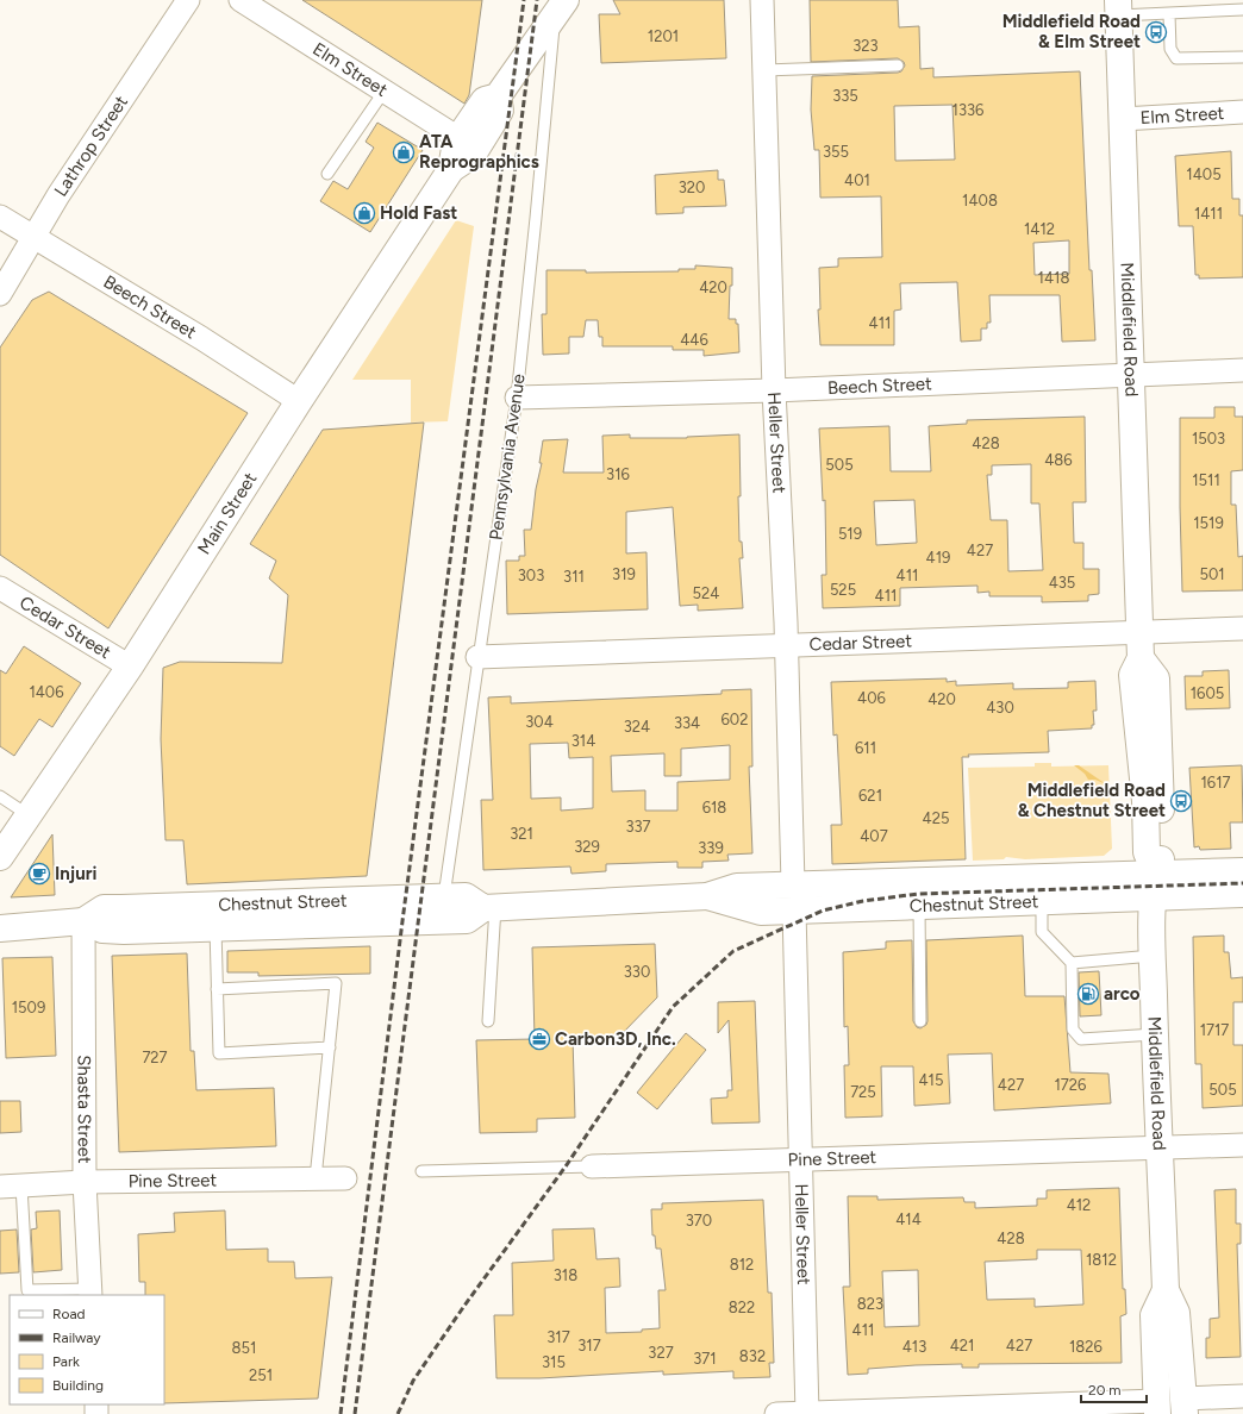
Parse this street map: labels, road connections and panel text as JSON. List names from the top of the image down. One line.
{"streets":{"street":["Elm Street","Lathrop Street","Beech Street","Middlefield Road","Heller Street","Main Street","Cedar Street","Chestnut Street","Shasta Street","Pine Street"],"lane":["Pennsylvania Avenue"]},"crossings":[["Elm Street","Middlefield Road"],["Elm Street","Main Street"],["Lathrop Street","Beech Street"],["Beech Street","Middlefield Road"],["Beech Street","Heller Street"],["Beech Street","Pennsylvania Avenue"],["Beech Street","Main Street"],["Middlefield Road","Cedar Street"],["Middlefield Road","Chestnut Street"],["Middlefield Road","Pine Street"],["Heller Street","Cedar Street"],["Heller Street","Chestnut Street"],["Heller Street","Pine Street"],["Pennsylvania Avenue","Main Street"],["Pennsylvania Avenue","Cedar Street"],["Pennsylvania Avenue","Chestnut Street"],["Main Street","Cedar Street"],["Chestnut Street","Shasta Street"],["Shasta Street","Pine Street"]],"places":{"bus stop":["Middlefield Road & Elm Street","Middlefield Road & Chestnut Street"],"shop":["ATA Reprographics","Hold Fast"],"cafe":["Injuri"],"fuel station":["arco"],"office":["Carbon3D, Inc."]},"house_numbers":["1201","323","335","1336","355","1405","401","320","1408","1411","1412","1418","420","411","446","1503","428","486","505","316","1511","1519","519","427","419","319","501","303","411","311","435","525","524","411","1406","1605","406","420","430","602","304","334","324","314","611","1617","621","618","425","337","321","407","329","339","330","1509","1717","727","415","427","1726","505","725","412","414","370","428","1812","812","318","823","822","411","317","317","421","427","413","1826","851","327","832","371","315","251"],"legend":["Road","Railway","Park","Building"],"scale_bar":"20 m"}
